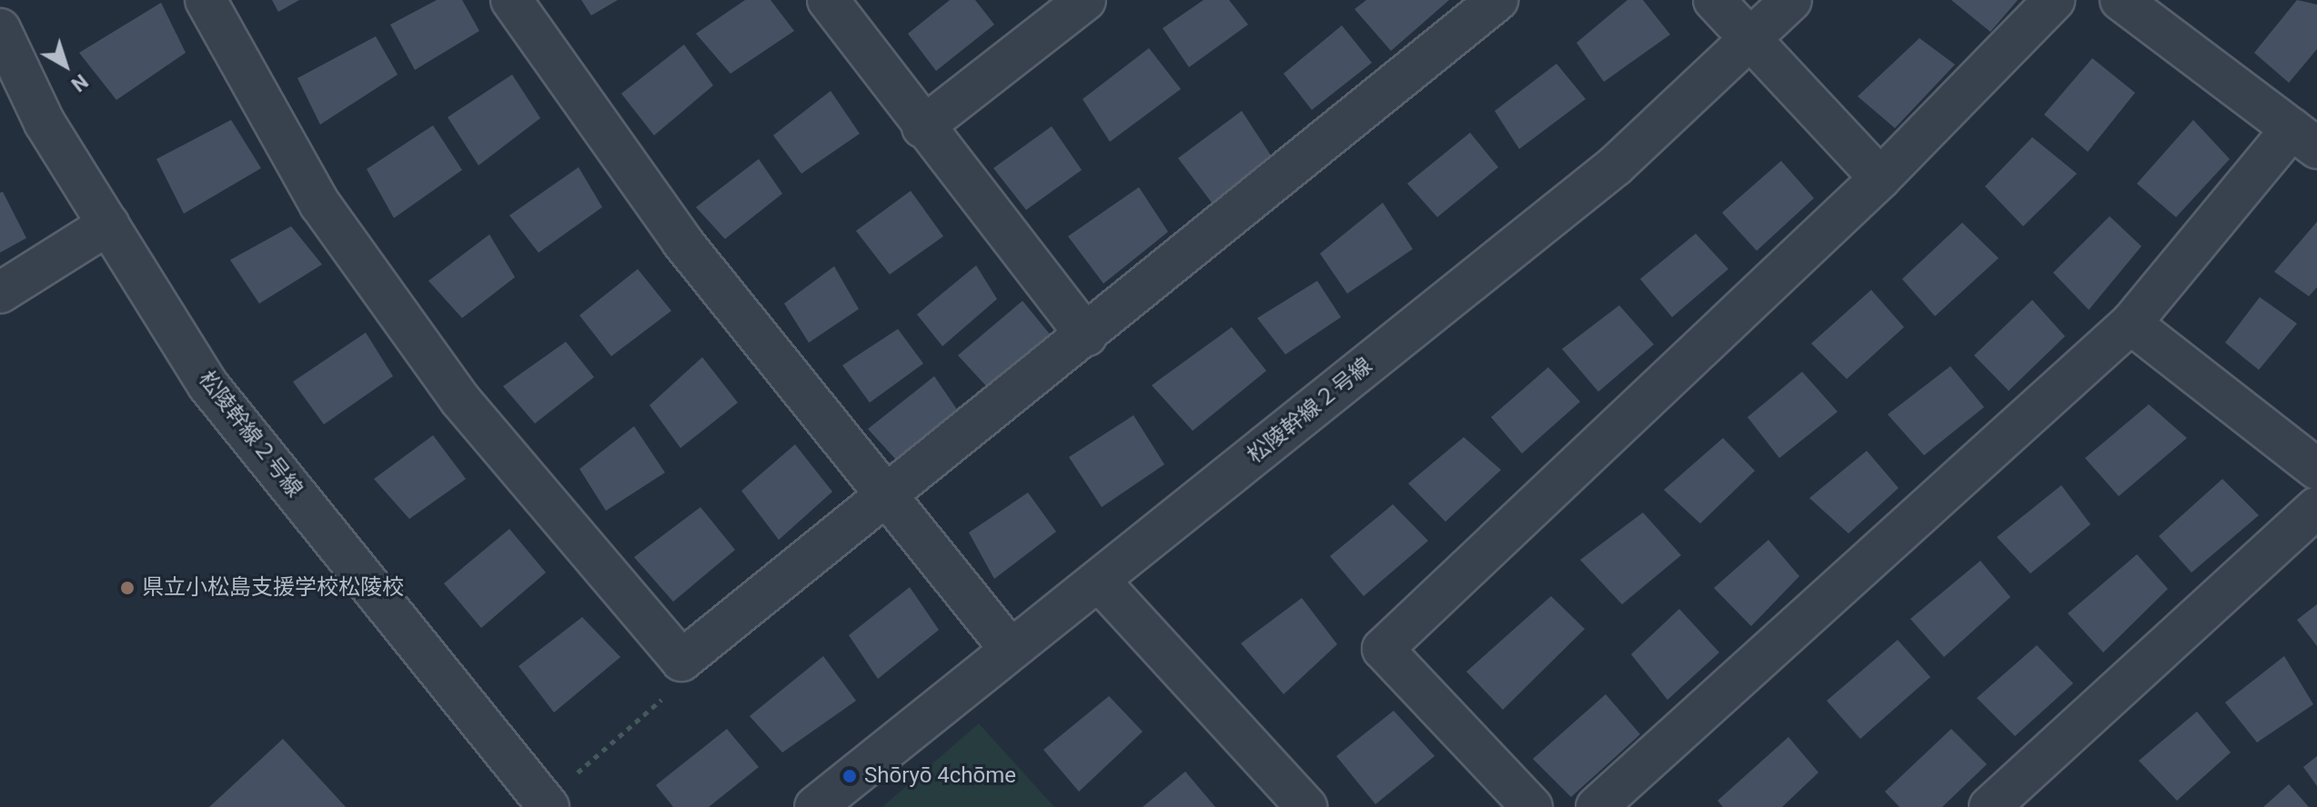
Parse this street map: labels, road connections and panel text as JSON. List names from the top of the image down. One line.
{"streets":{"street":["松陵幹線２号線"]},"places":["県立小松島支援学校松陵校","Shōryō 4chōme"],"north":"bottom right"}
